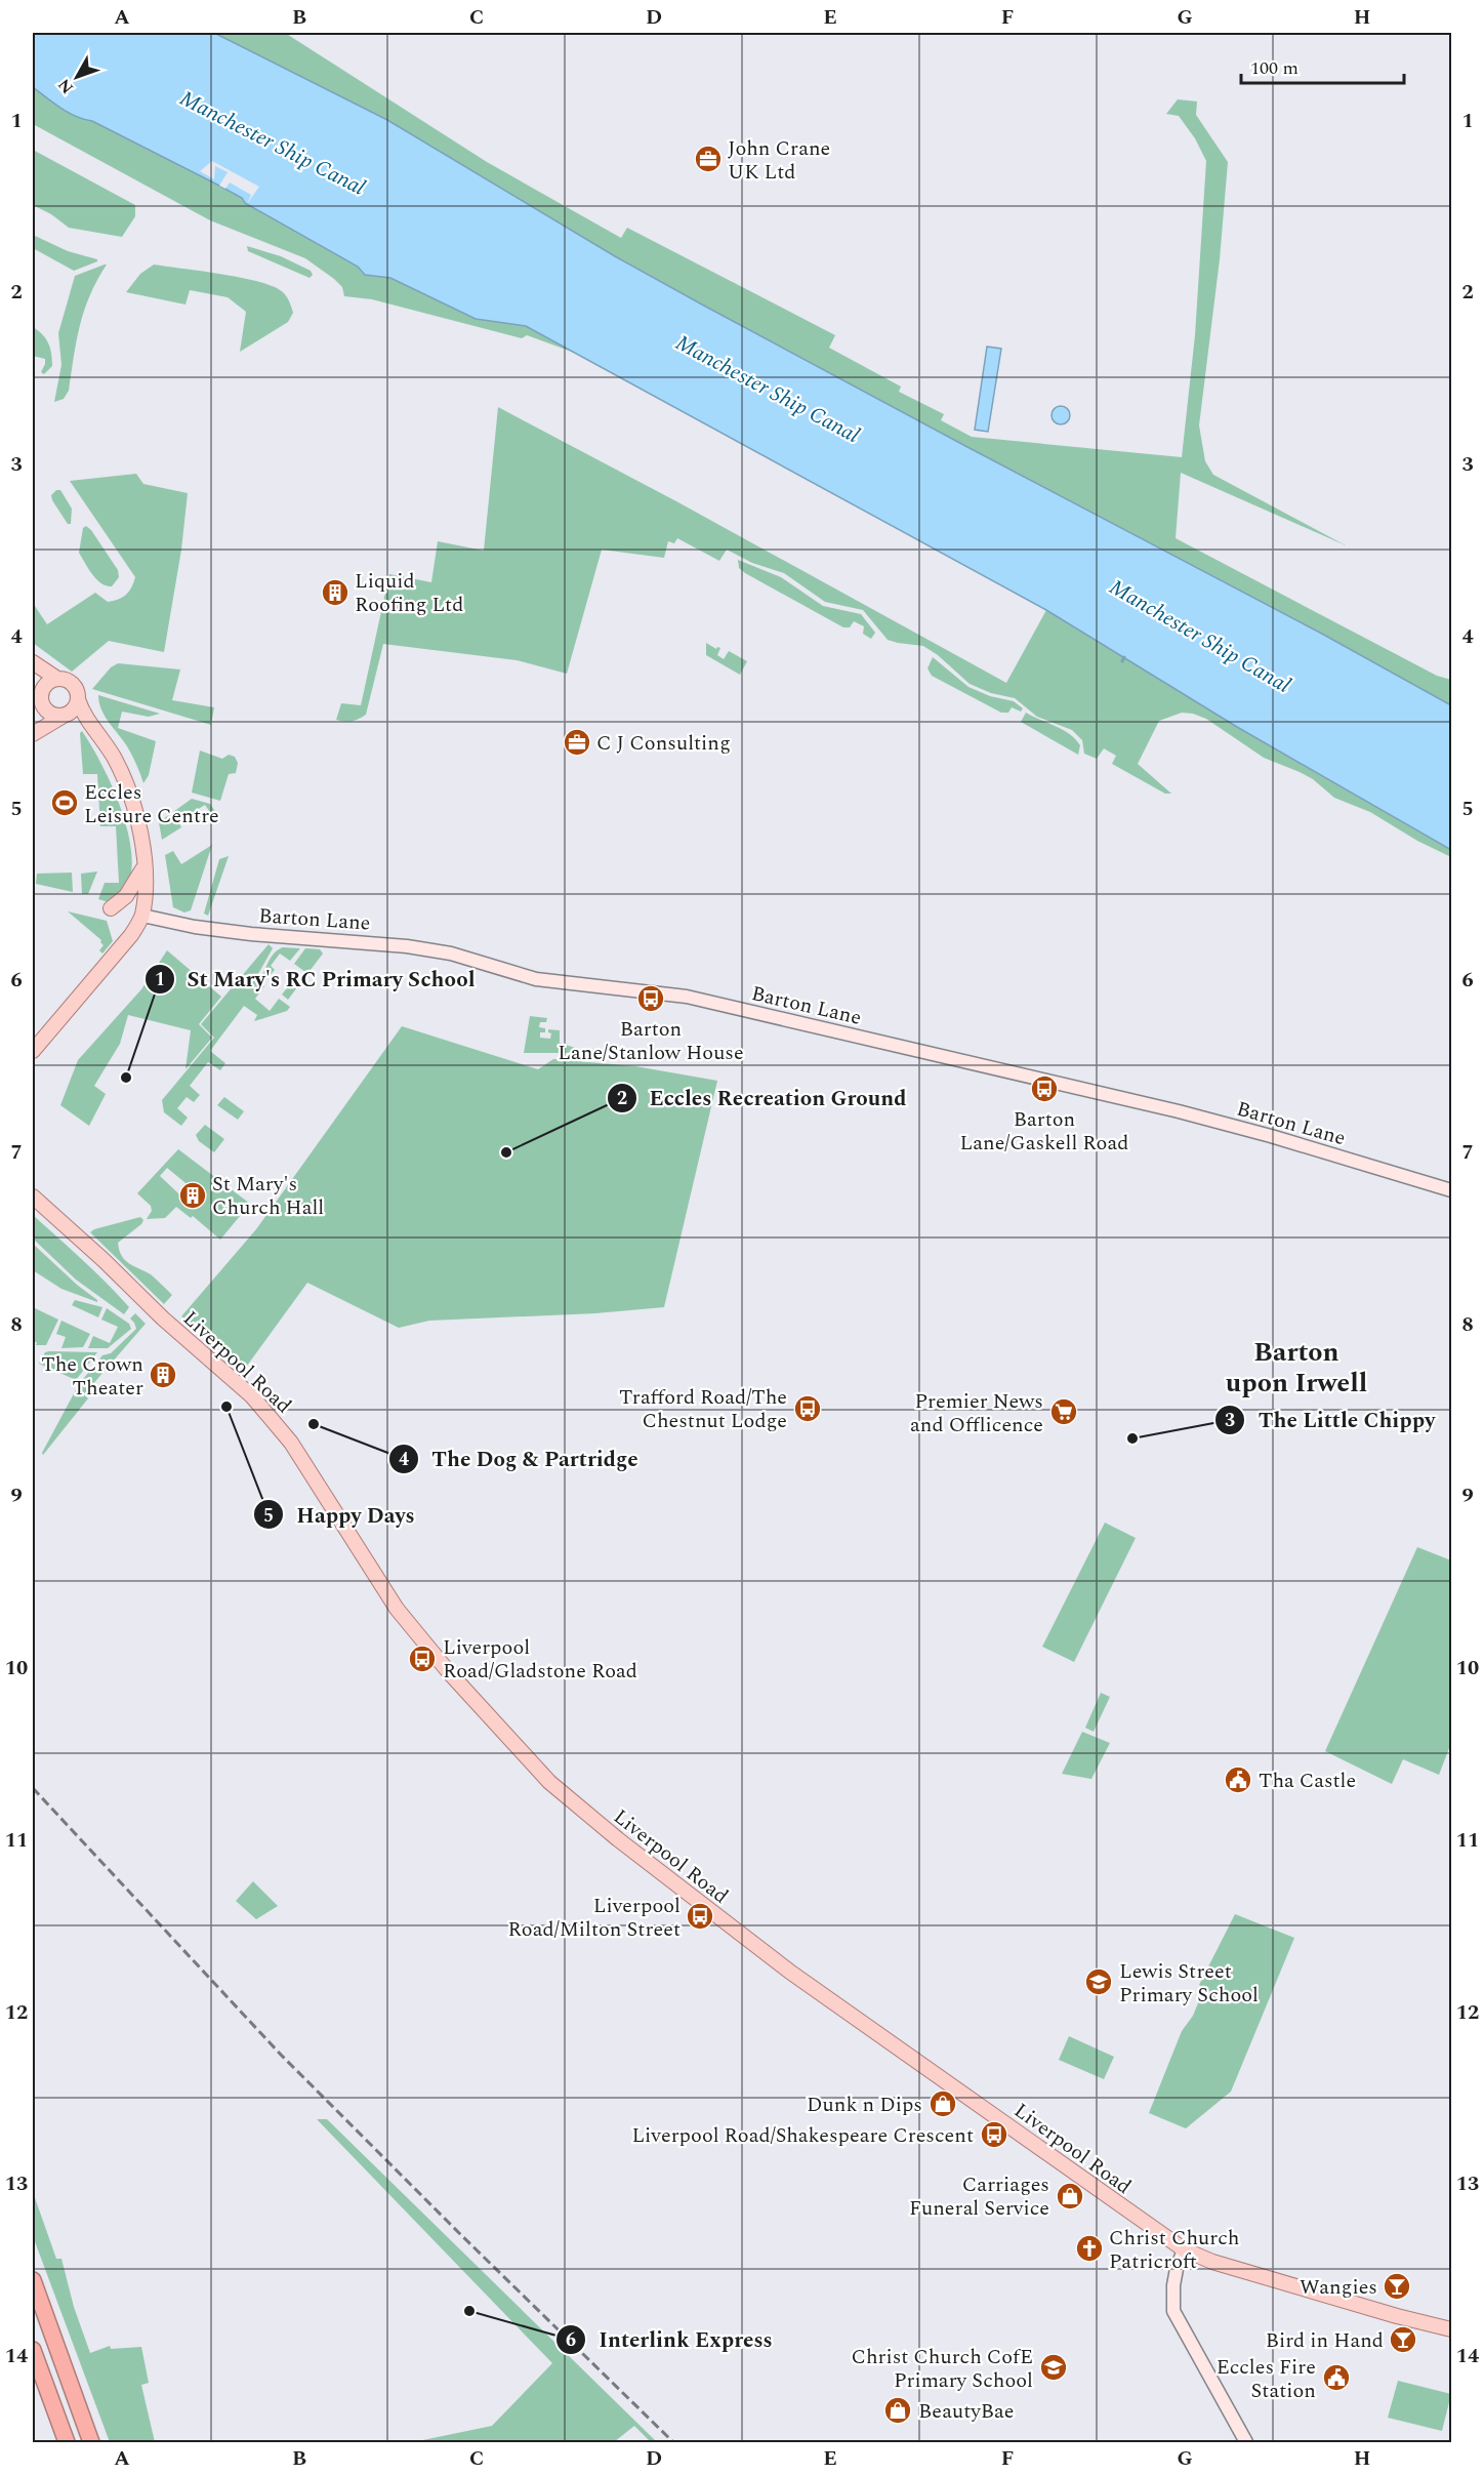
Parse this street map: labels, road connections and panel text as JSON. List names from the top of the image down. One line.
{"streets":{"main road":["Barton Lane","Liverpool Road"]},"districts":["Barton upon Irwell"],"water":["Manchester Ship Canal"],"places":{"office":["John Crane UK Ltd","C J Consulting"],"building":["Liquid Roofing Ltd","St Mary's Church Hall","The Crown Theater"],"sports":["Eccles Leisure Centre"],"bus stop":["Barton Lane/Stanlow House","Barton Lane/Gaskell Road","Trafford Road/The Chestnut Lodge","Liverpool Road/Gladstone Road","Liverpool Road/Milton Street","Liverpool Road/Shakespeare Crescent"],"other":["St Mary's RC Primary School","Eccles Recreation Ground","Happy Days","The Dog & Partridge","The Little Chippy","Interlink Express"],"supermarket":["Premier News and Offlicence"],"public building":["Tha Castle","Eccles Fire Station"],"school or university":["Lewis Street Primary School","Christ Church CofE Primary School"],"shop":["Dunk n Dips","Carriages Funeral Service","BeautyBae"],"church":["Christ Church Patricroft"],"bar":["Wangies","Bird in Hand"]},"scale_bar":"100 m","north":"bottom left","grid":{"columns":["A","B","C","D","E","F","G","H"],"rows":["1","2","3","4","5","6","7","8","9","10","11","12","13","14"]}}
